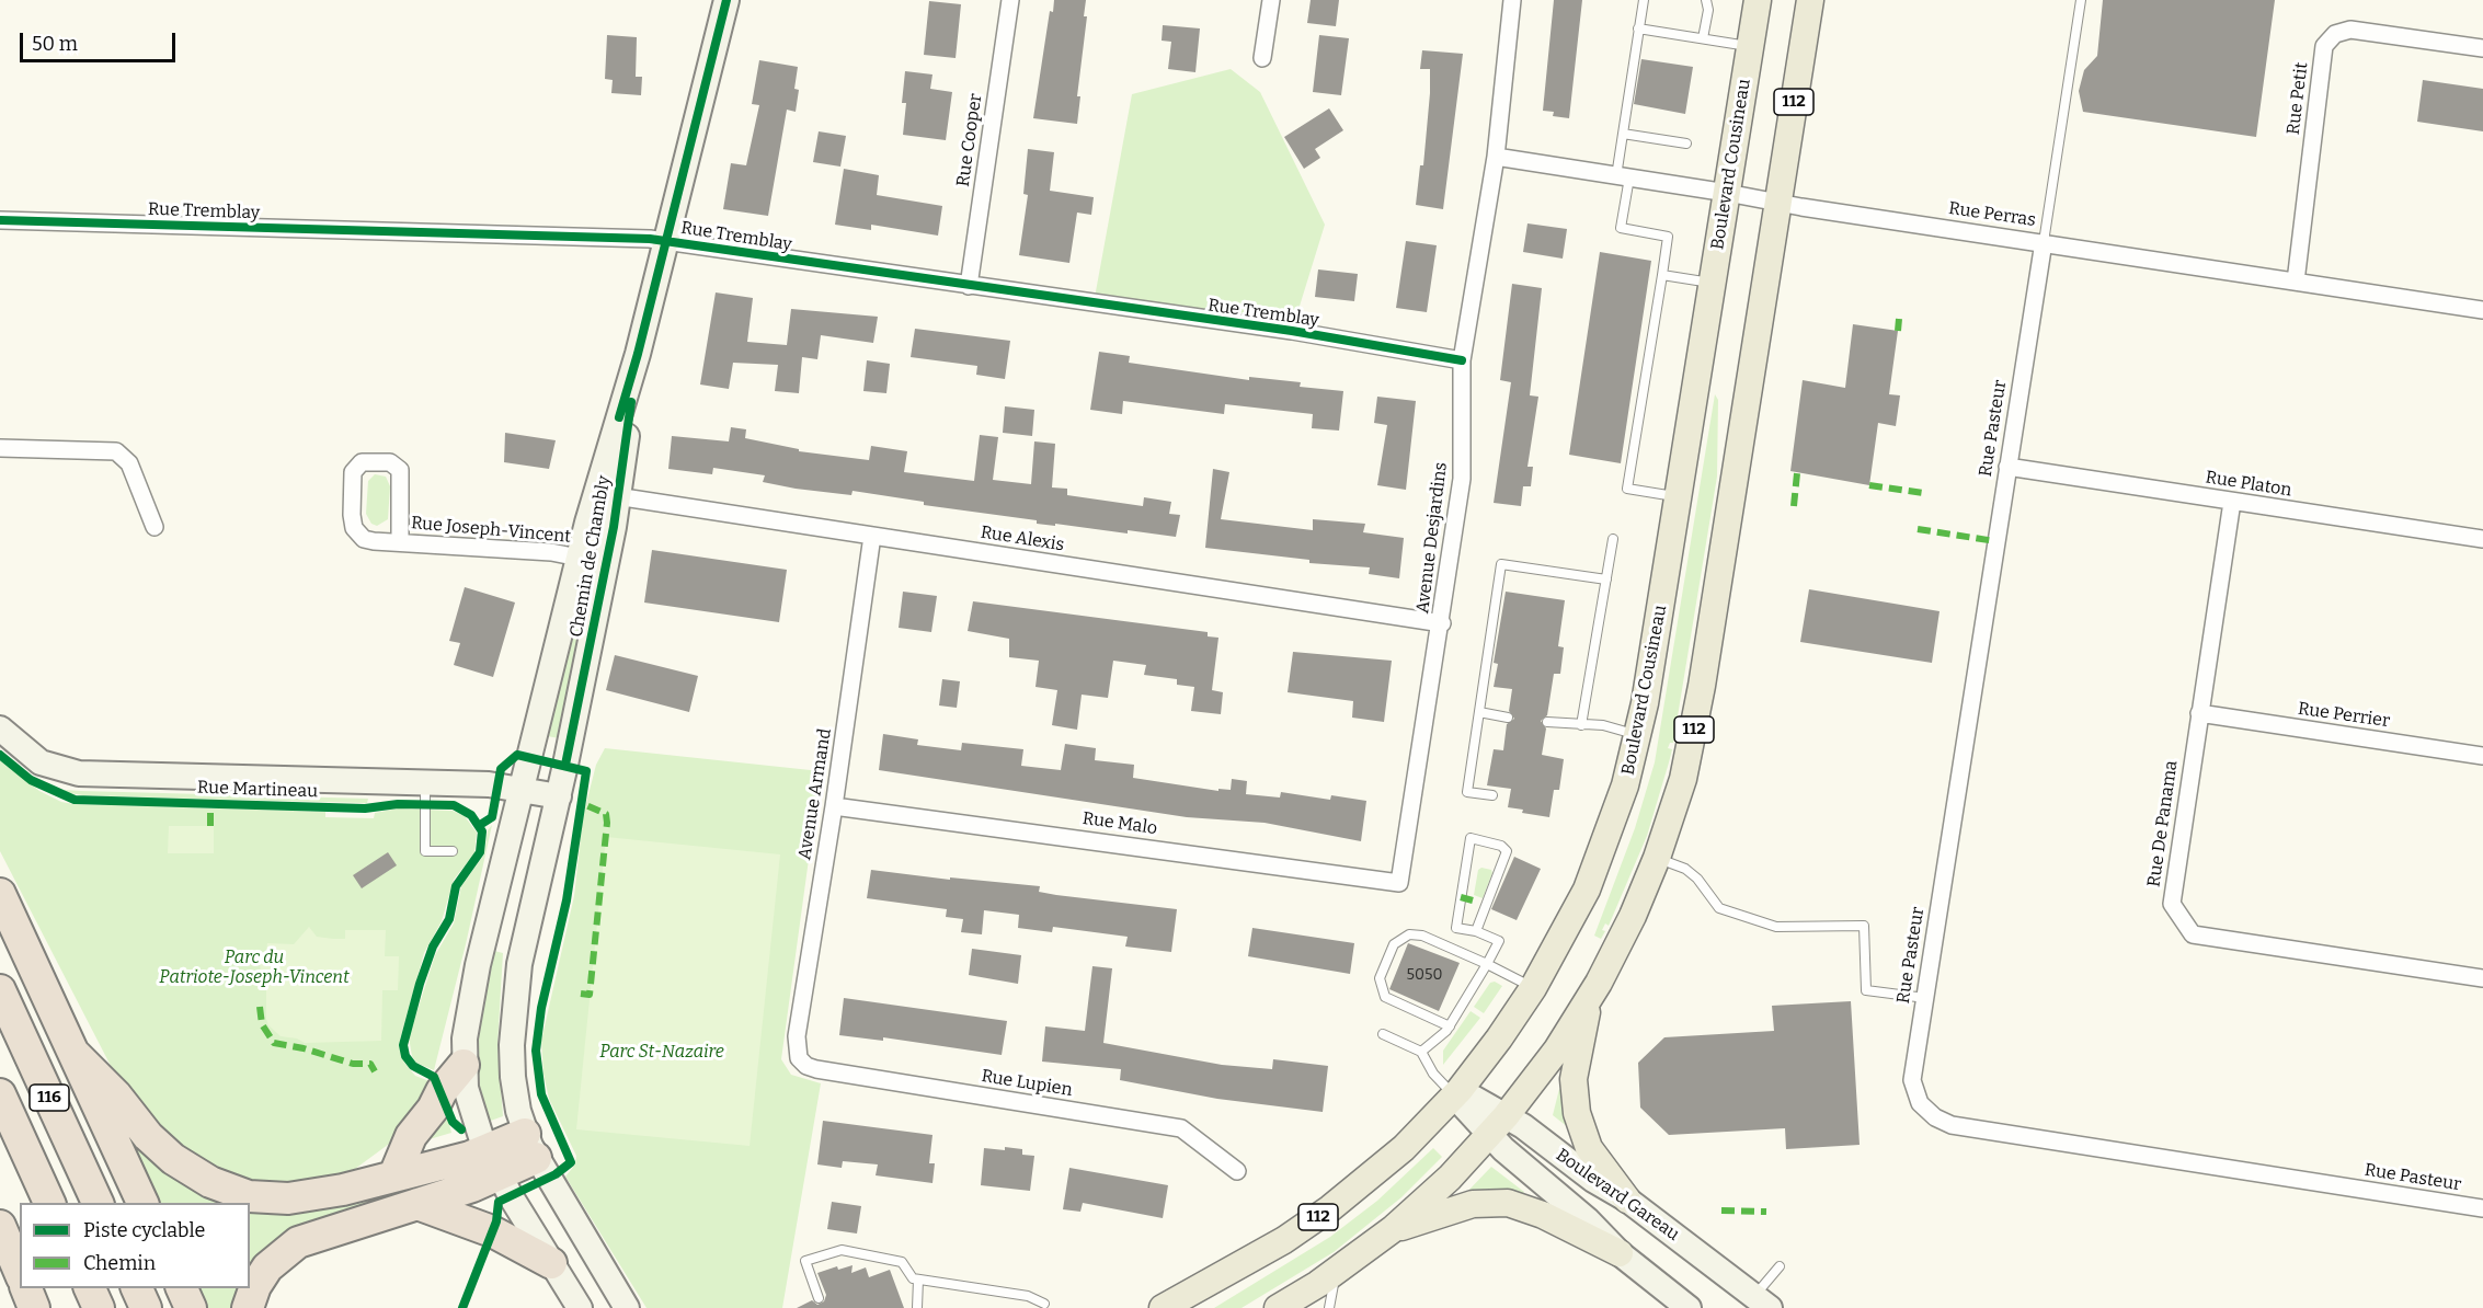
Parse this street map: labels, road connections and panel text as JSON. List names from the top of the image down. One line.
{"streets":{"highway":["116"],"main road":["112","Boulevard Cousineau"],"street":["Rue Petit","Rue Cooper","Rue Tremblay","Rue Perras","Rue Pasteur","Rue Platon","Rue Joseph-Vincent","Avenue Desjardins","Rue Alexis","Chemin de Chambly","Rue Perrier","Rue Martineau","Avenue Armand","Rue Malo","Rue De Panama","Rue Lupien","Boulevard Gareau"]},"crossings":[["Rue Petit","Rue Perras"],["112","Rue Perras"],["112","Boulevard Gareau"],["Rue Cooper","Rue Tremblay"],["Boulevard Cousineau","Rue Perras"],["Boulevard Cousineau","Boulevard Gareau"],["Rue Tremblay","Avenue Desjardins"],["Rue Tremblay","Chemin de Chambly"],["Rue Perras","Rue Pasteur"],["Rue Perras","Avenue Desjardins"],["Rue Pasteur","Rue Platon"],["Rue Platon","Rue De Panama"],["Rue Joseph-Vincent","Chemin de Chambly"],["Avenue Desjardins","Rue Alexis"],["Avenue Desjardins","Rue Malo"],["Rue Alexis","Chemin de Chambly"],["Rue Alexis","Avenue Armand"],["Chemin de Chambly","Rue Martineau"],["Rue Perrier","Rue De Panama"],["Avenue Armand","Rue Malo"],["Avenue Armand","Rue Lupien"]],"parks":["Parc du Patriote-Joseph-Vincent","Parc St-Nazaire"],"house_numbers":["5050"],"legend":["Piste cyclable","Chemin"],"scale_bar":"50 m"}
